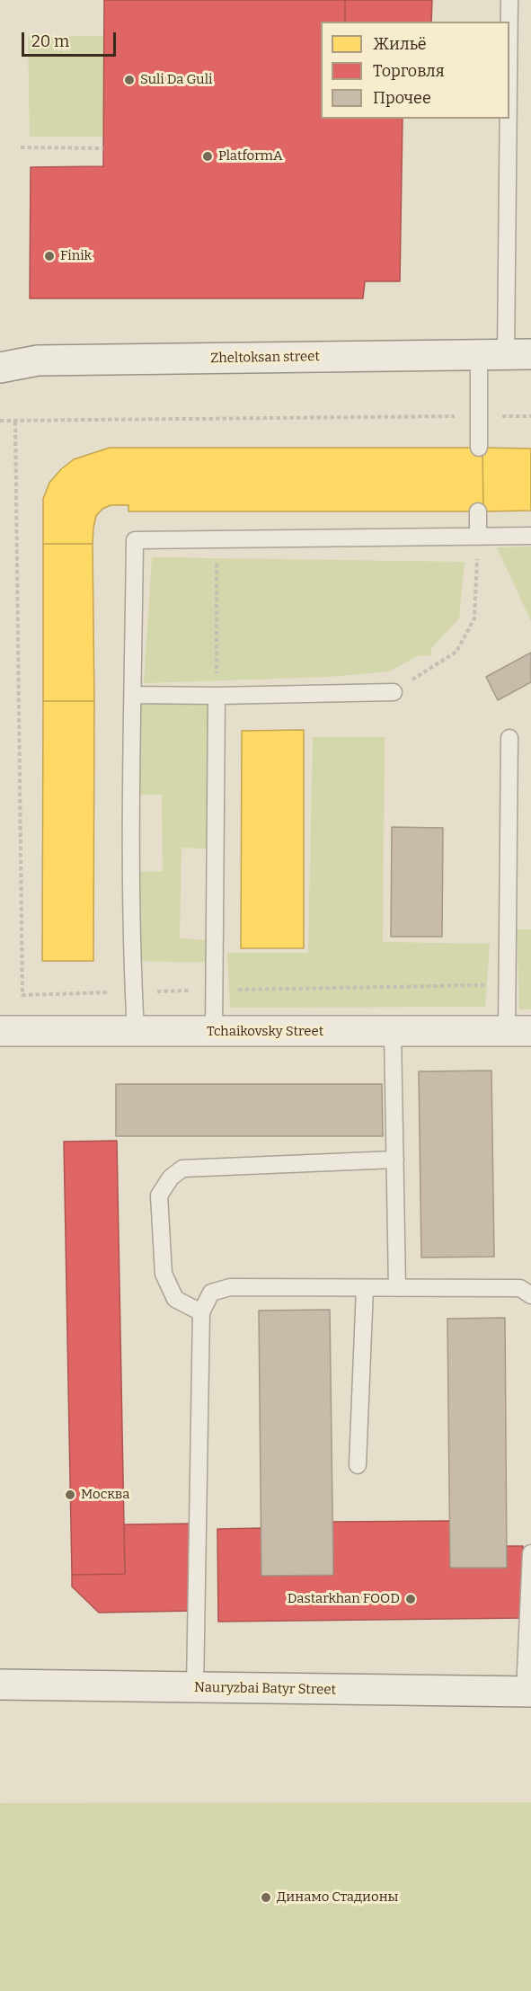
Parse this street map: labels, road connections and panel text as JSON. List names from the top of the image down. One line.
{"streets":{"main road":["Zheltoksan street","Tchaikovsky Street","Nauryzbai Batyr Street"]},"places":["Suli Da Guli","PlatformA","Finik","Москва","Dastarkhan FOOD","Динамо Стадионы"],"legend":["Жильё","Торговля","Прочее"],"scale_bar":"20 m"}
